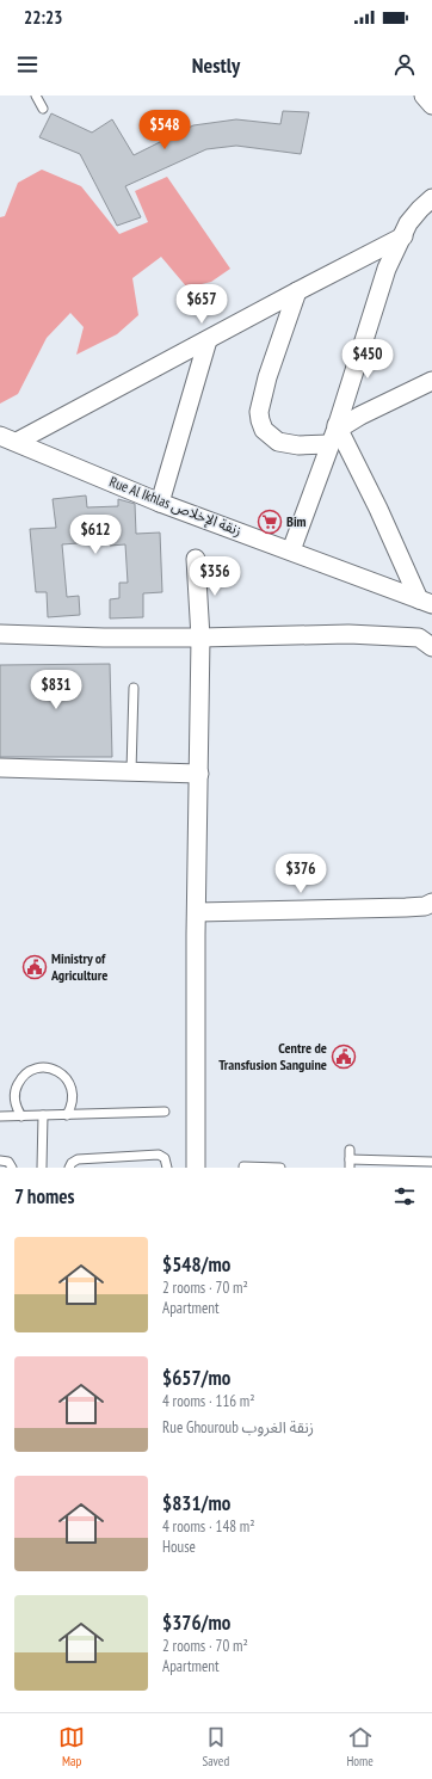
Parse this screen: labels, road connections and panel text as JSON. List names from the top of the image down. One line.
{"streets":{"street":["Rue Al Ikhlas زنقة الإخلاص"]},"places":{"supermarket":["Bim"],"public building":["Ministry of Agriculture","Centre de Transfusion Sanguine"]},"page":{"status":"22:23","header":"Nestly","price":["$548","$657","$450","$612","$356","$831","$376"],"heading":"7 homes","list":[{"name":"$548/mo","note":"2 rooms · 70 m² · Apartment"},{"name":"$657/mo","note":"4 rooms · 116 m² · Rue Ghouroub زنقة الغروب"},{"name":"$831/mo","note":"4 rooms · 148 m² · House"},{"name":"$376/mo","note":"2 rooms · 70 m² · Apartment"}],"tabs":["Map","Saved","Home"]}}
